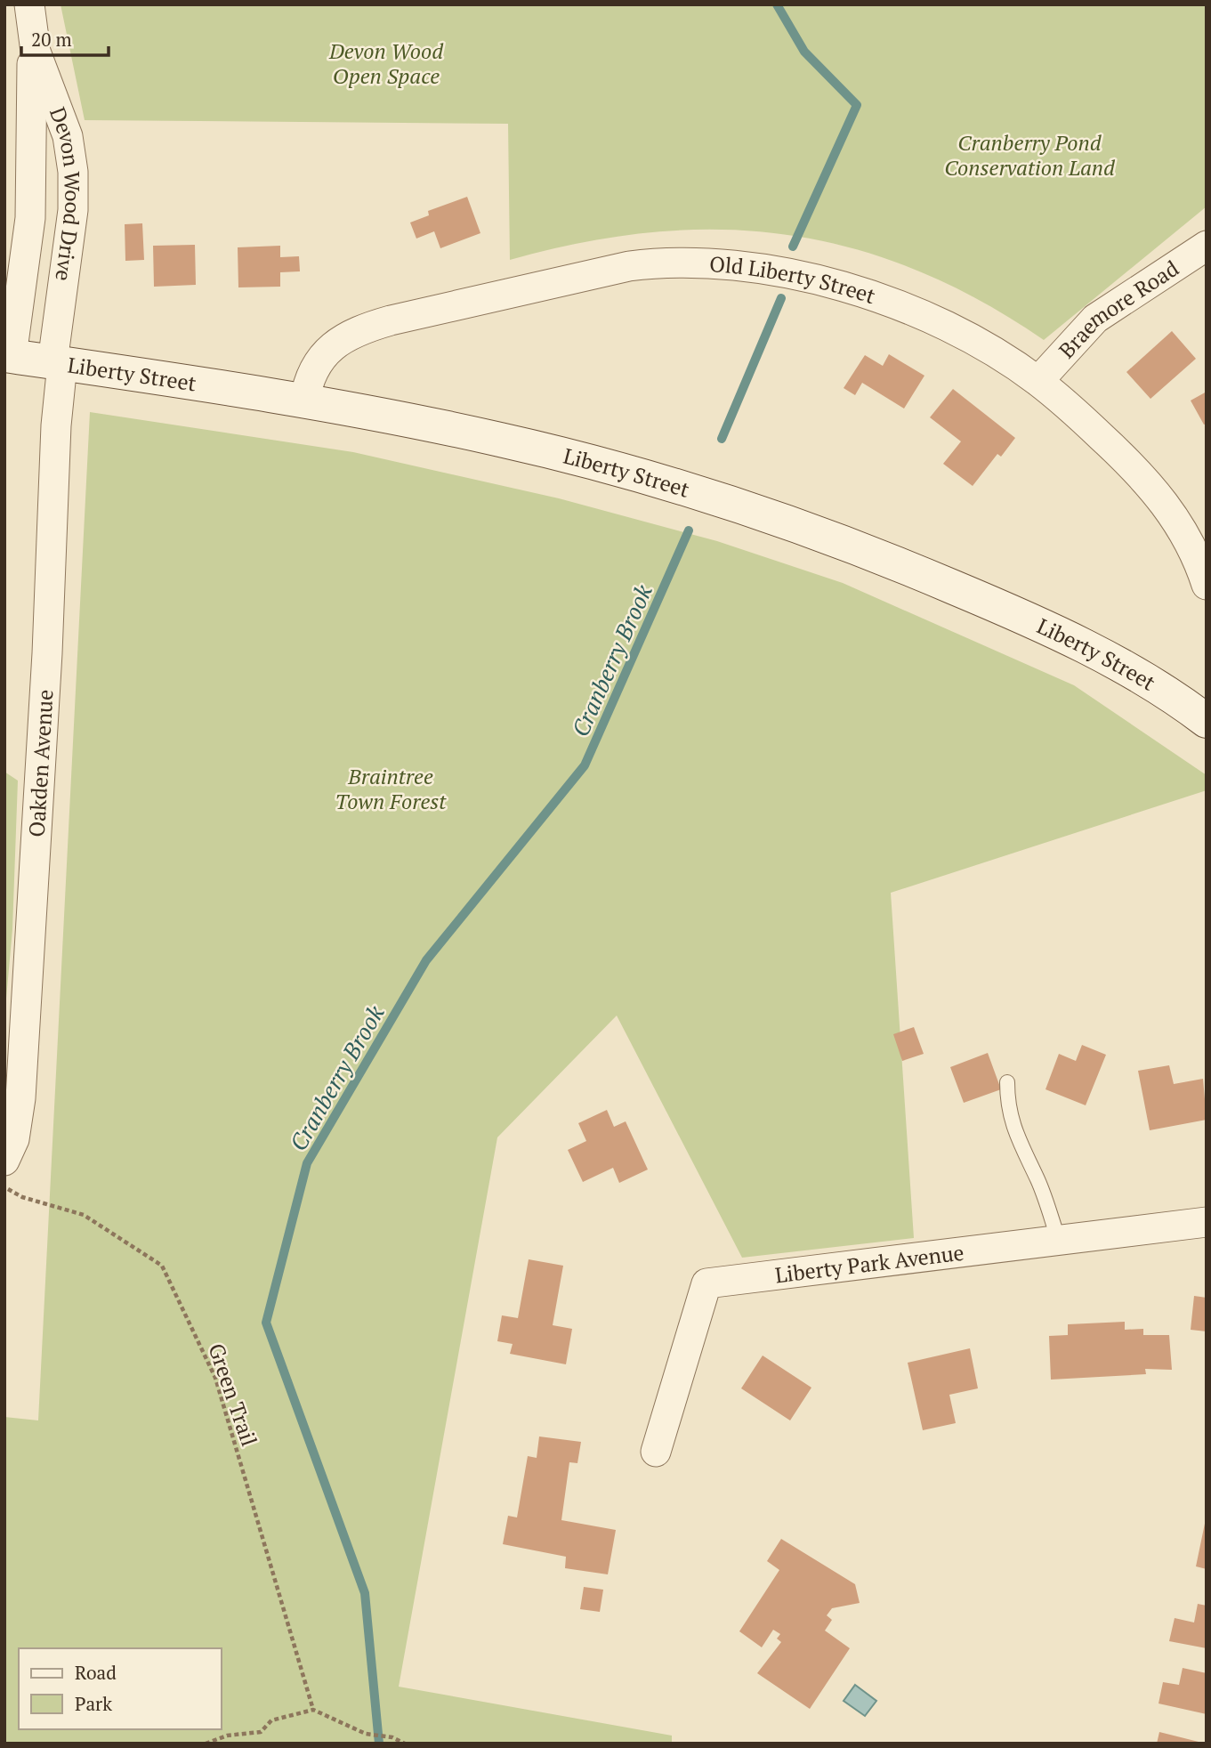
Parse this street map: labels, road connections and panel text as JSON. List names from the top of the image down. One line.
{"streets":{"main road":["Liberty Street"],"street":["Devon Wood Drive","Old Liberty Street","Braemore Road","Oakden Avenue","Liberty Park Avenue"],"path":["Green Trail"]},"crossings":[["Devon Wood Drive","Liberty Street"],["Devon Wood Drive","Oakden Avenue"],["Old Liberty Street","Braemore Road"],["Old Liberty Street","Liberty Street"],["Liberty Street","Oakden Avenue"]],"water":["Cranberry Brook"],"parks":["Devon Wood Open Space","Cranberry Pond Conservation Land","Braintree Town Forest"],"legend":["Road","Park"],"scale_bar":"20 m"}
